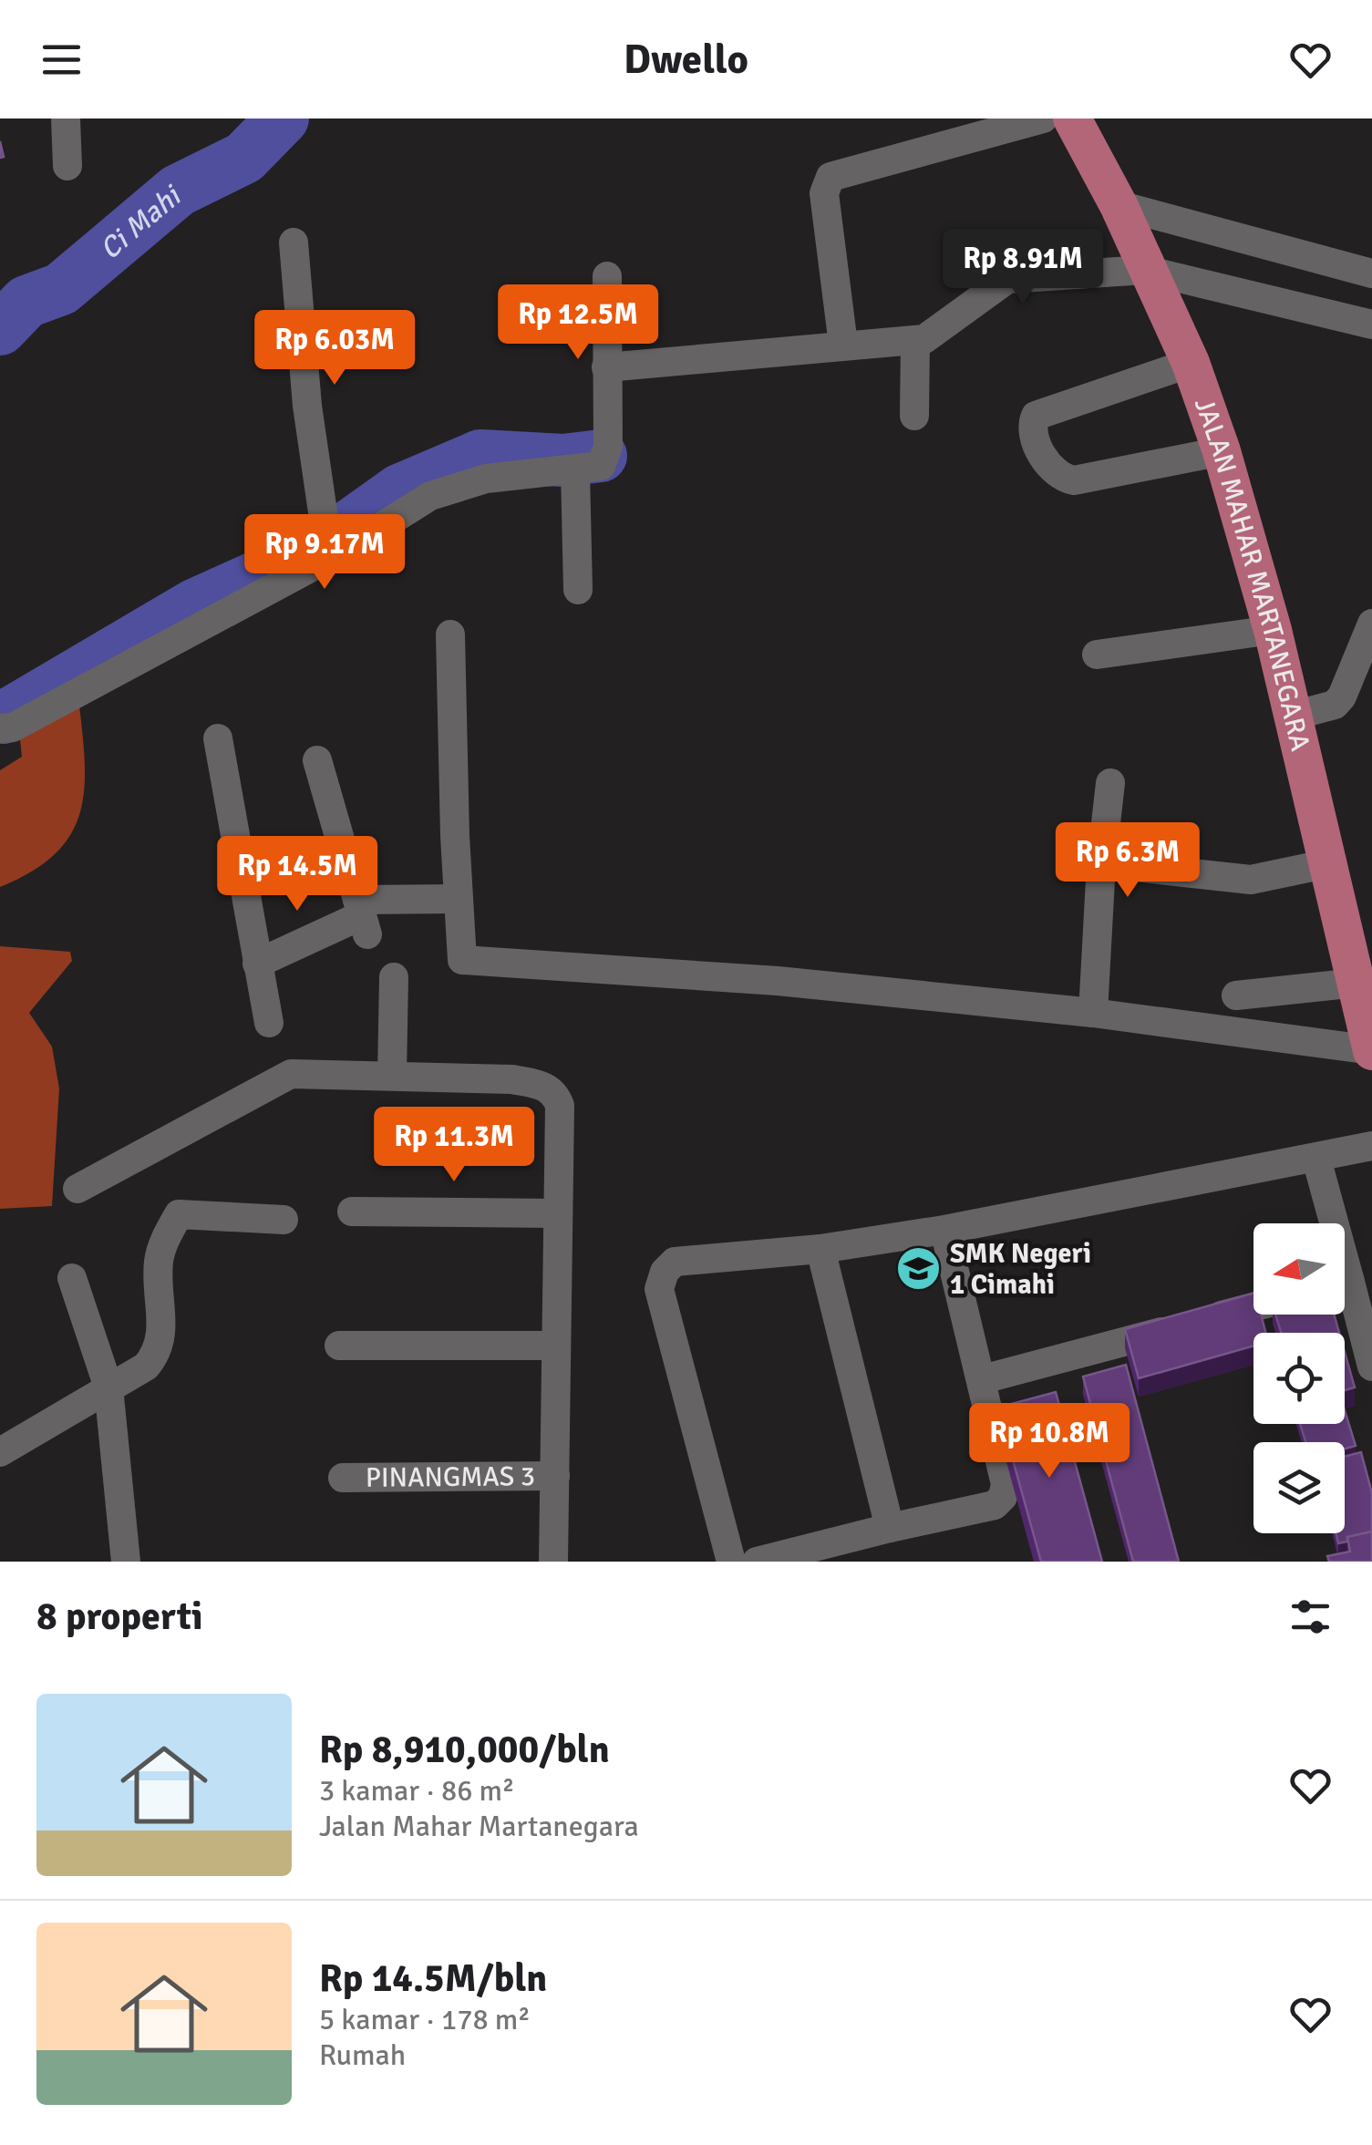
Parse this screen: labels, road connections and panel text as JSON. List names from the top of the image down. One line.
{"streets":{"main road":["JALAN MAHAR MARTANEGARA"],"street":["PINANGMAS 3"]},"water":["Ci Mahi"],"places":{"school or university":["SMK Negeri 1 Cimahi"]},"north":"left","page":{"header":"Dwello","price":["Rp 8.91M","Rp 12.5M","Rp 6.03M","Rp 9.17M","Rp 6.3M","Rp 14.5M","Rp 11.3M","Rp 10.8M"],"heading":"8 properti","list":[{"name":"Rp 8,910,000/bln","note":"3 kamar · 86 m² · Jalan Mahar Martanegara"},{"name":"Rp 14.5M/bln","note":"5 kamar · 178 m² · Rumah"}]}}
